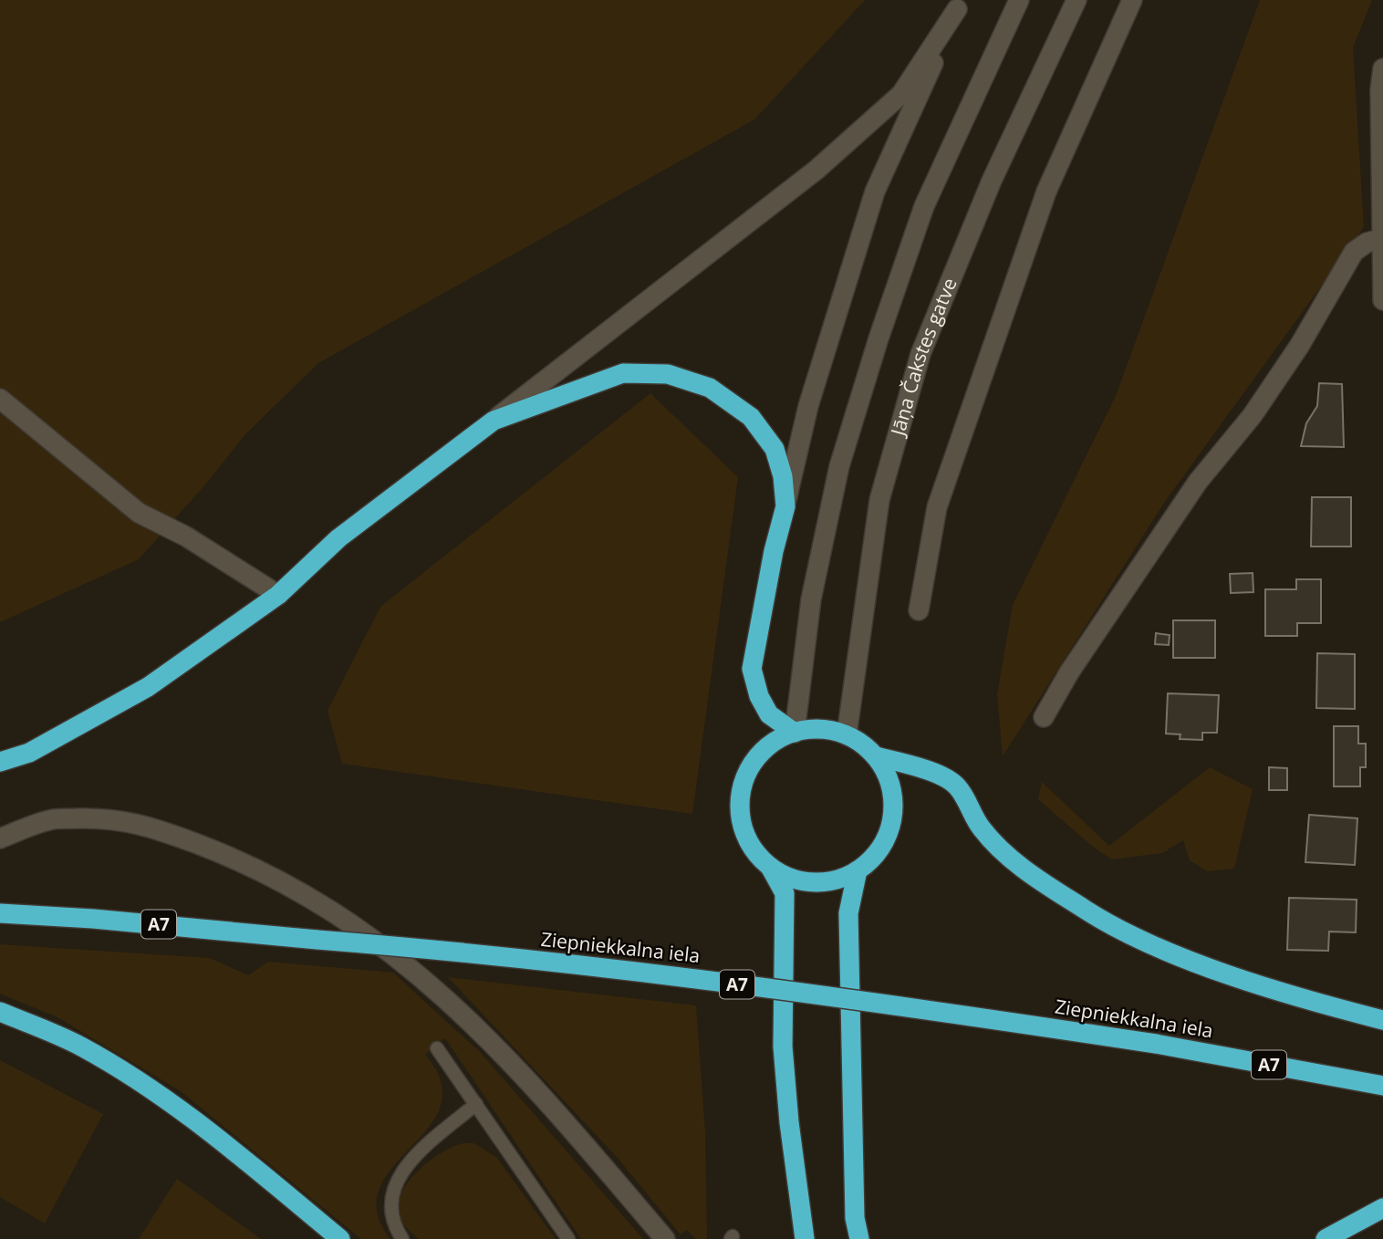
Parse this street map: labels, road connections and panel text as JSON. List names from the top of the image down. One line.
{"streets":{"highway":["A7","Ziepniekkalna iela"],"street":["Jāņa Čakstes gatve"]}}
